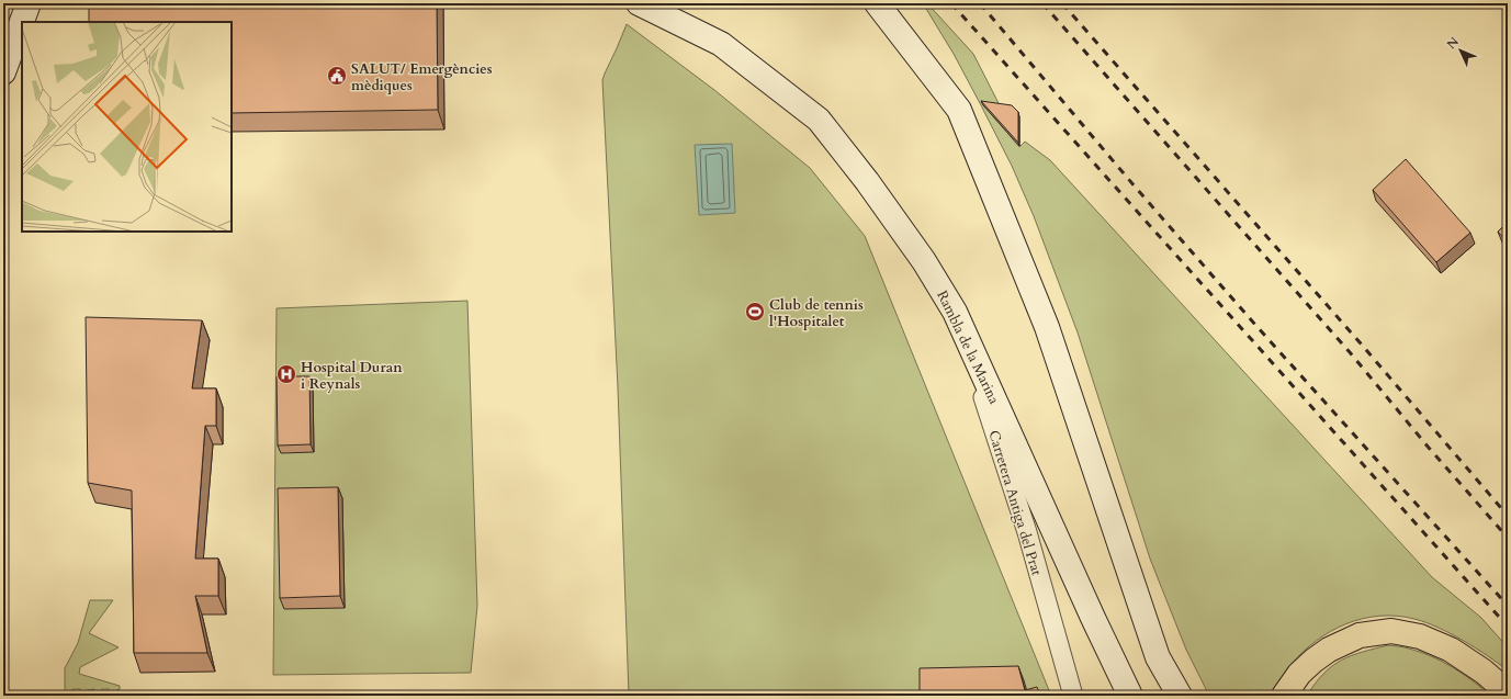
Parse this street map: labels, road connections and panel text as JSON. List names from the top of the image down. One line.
{"streets":{"street":["Rambla de la Marina","Carretera Antiga del Prat"]},"crossings":[["Rambla de la Marina","Carretera Antiga del Prat"]],"places":{"public building":["SALUT/ Emergències mèdiques"],"sports":["Club de tennis l'Hospitalet"],"hospital":["Hospital Duran i Reynals"]},"north":"top left"}
